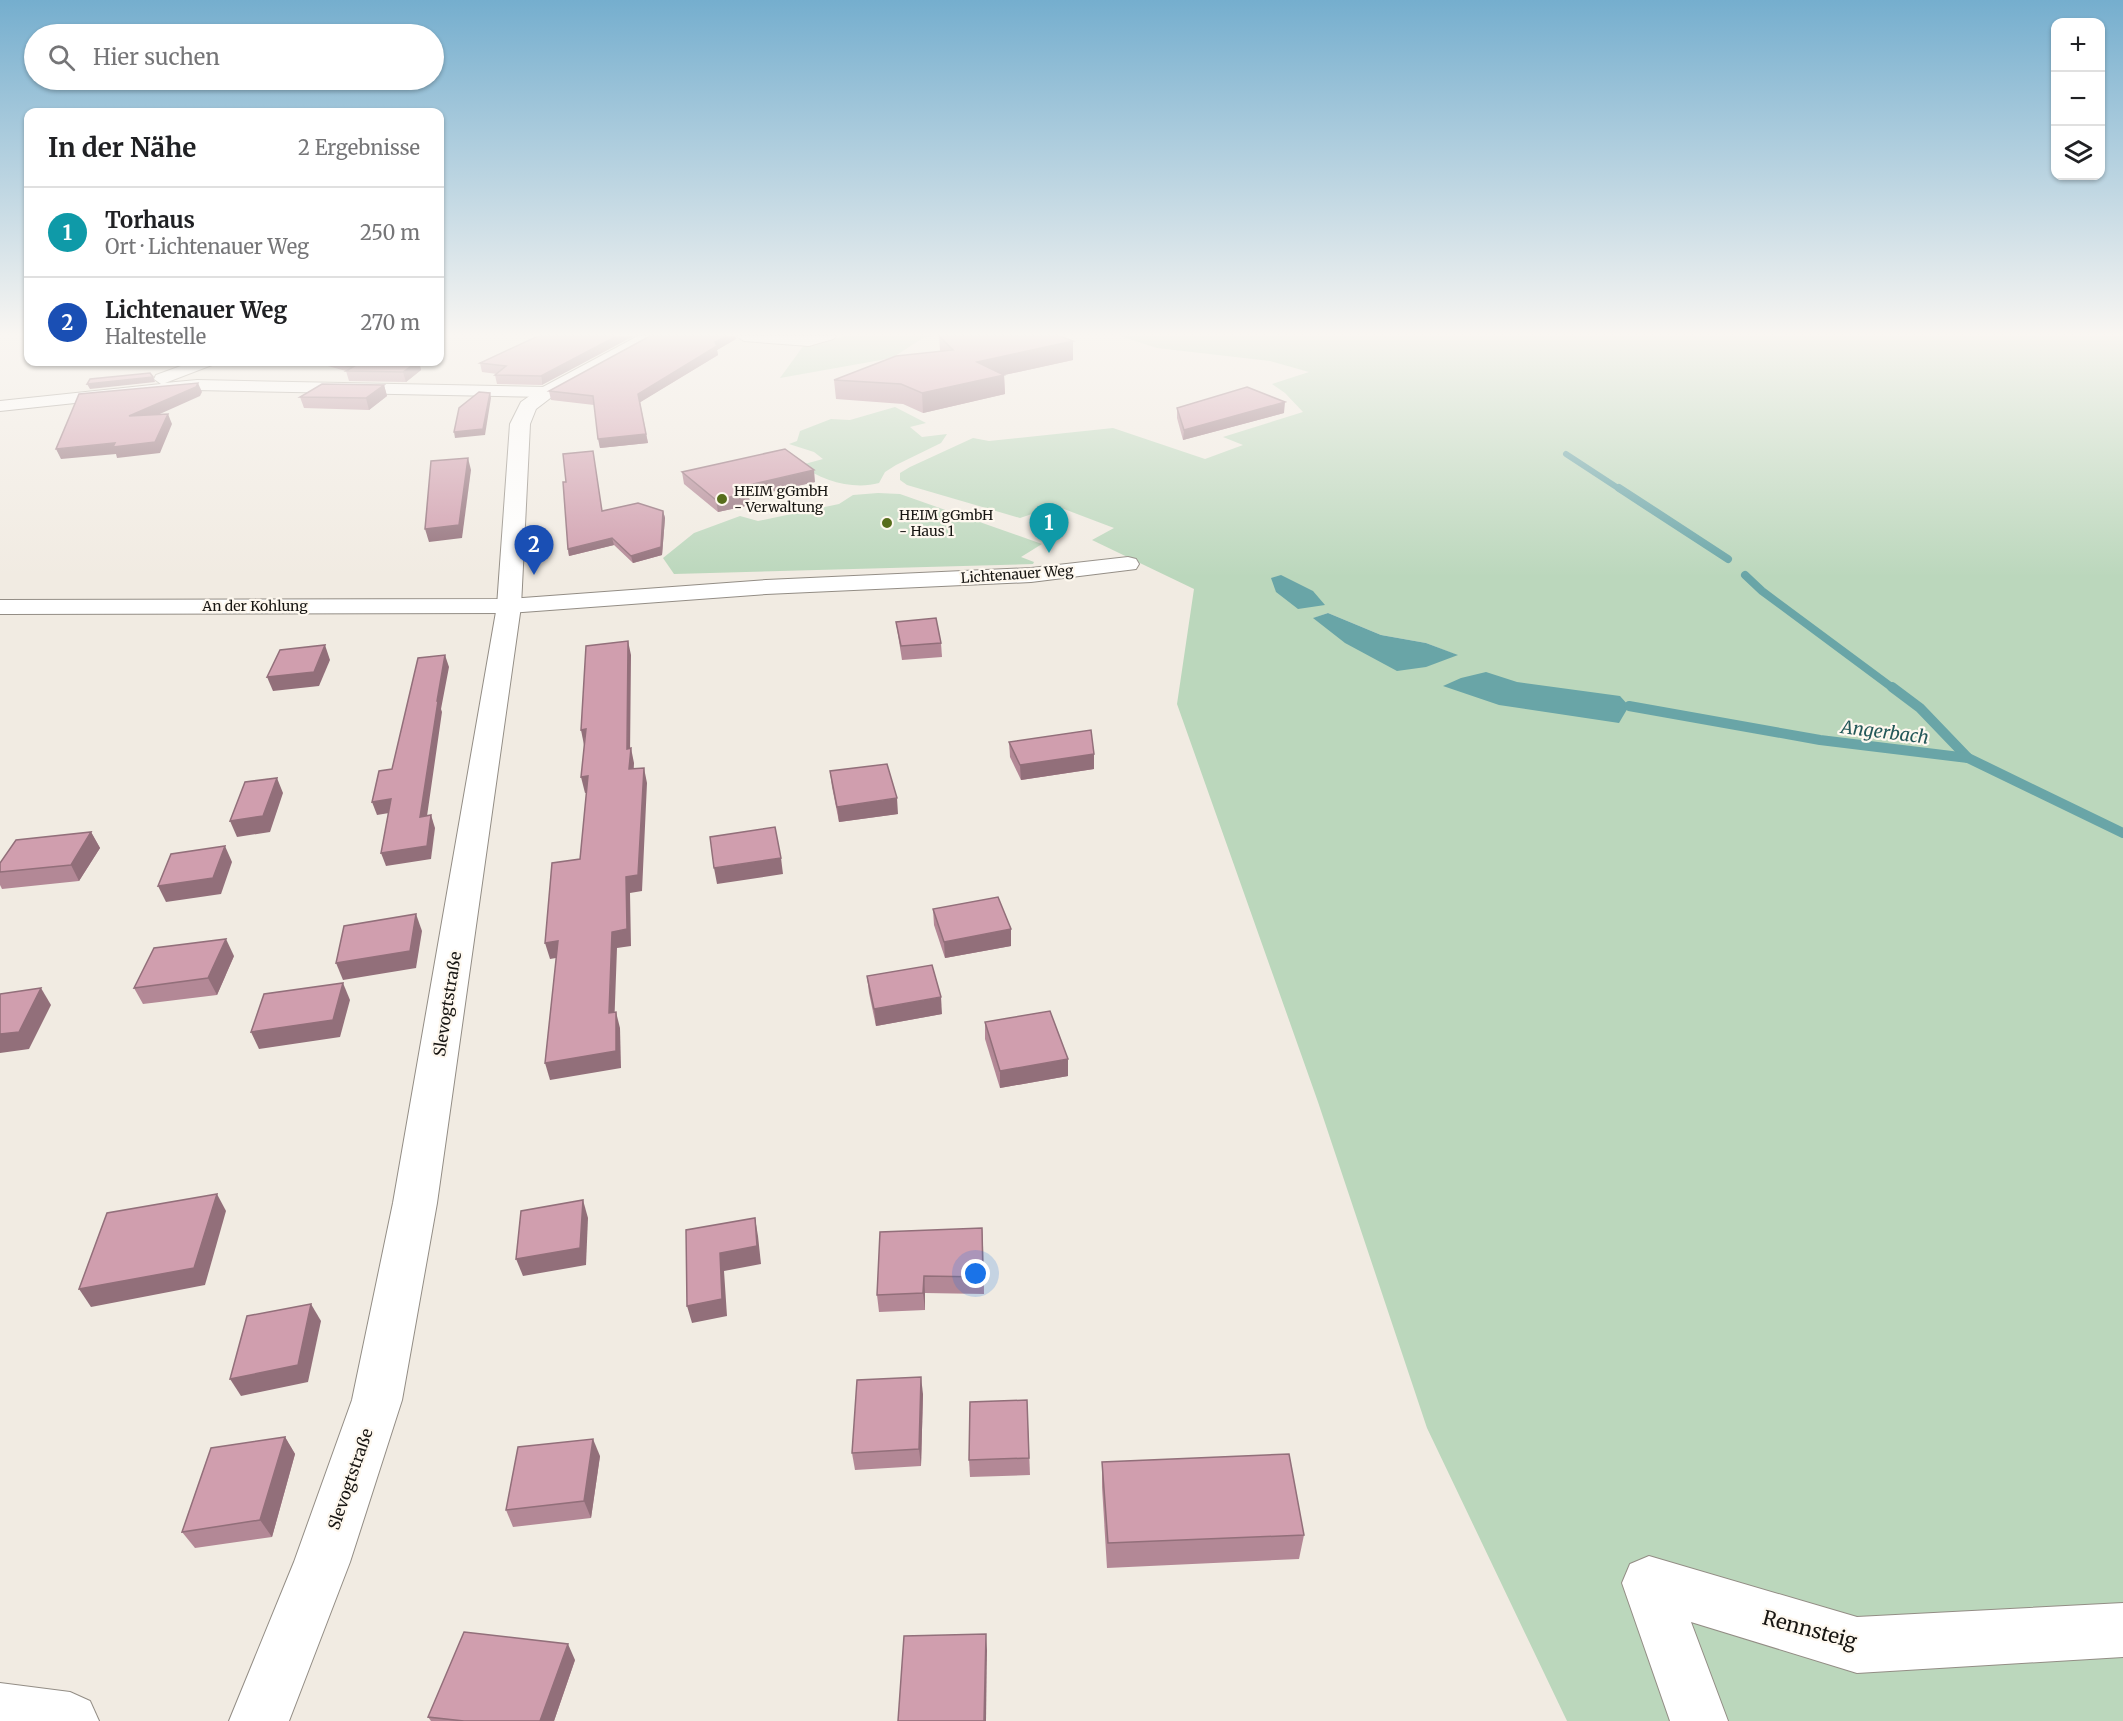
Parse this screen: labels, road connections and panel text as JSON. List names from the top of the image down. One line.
{"streets":{"street":["Lichtenauer Weg","An der Kohlung","Slevogtstraße","Rennsteig"]},"crossings":[["Lichtenauer Weg","An der Kohlung"],["Lichtenauer Weg","Slevogtstraße"],["An der Kohlung","Slevogtstraße"]],"water":["Angerbach"],"places":["HEIM gGmbH - Verwaltung","HEIM gGmbH - Haus 1"],"page":{"map_buttons":["+","−"],"search":"Hier suchen","heading":["In der Nähe","2 Ergebnisse"],"list":[{"mark":"1","name":"Torhaus","note":"Ort · Lichtenauer Weg","value":"250 m"},{"mark":"2","name":"Lichtenauer Weg","note":"Haltestelle","value":"270 m"}],"pins":["1","2"]}}
